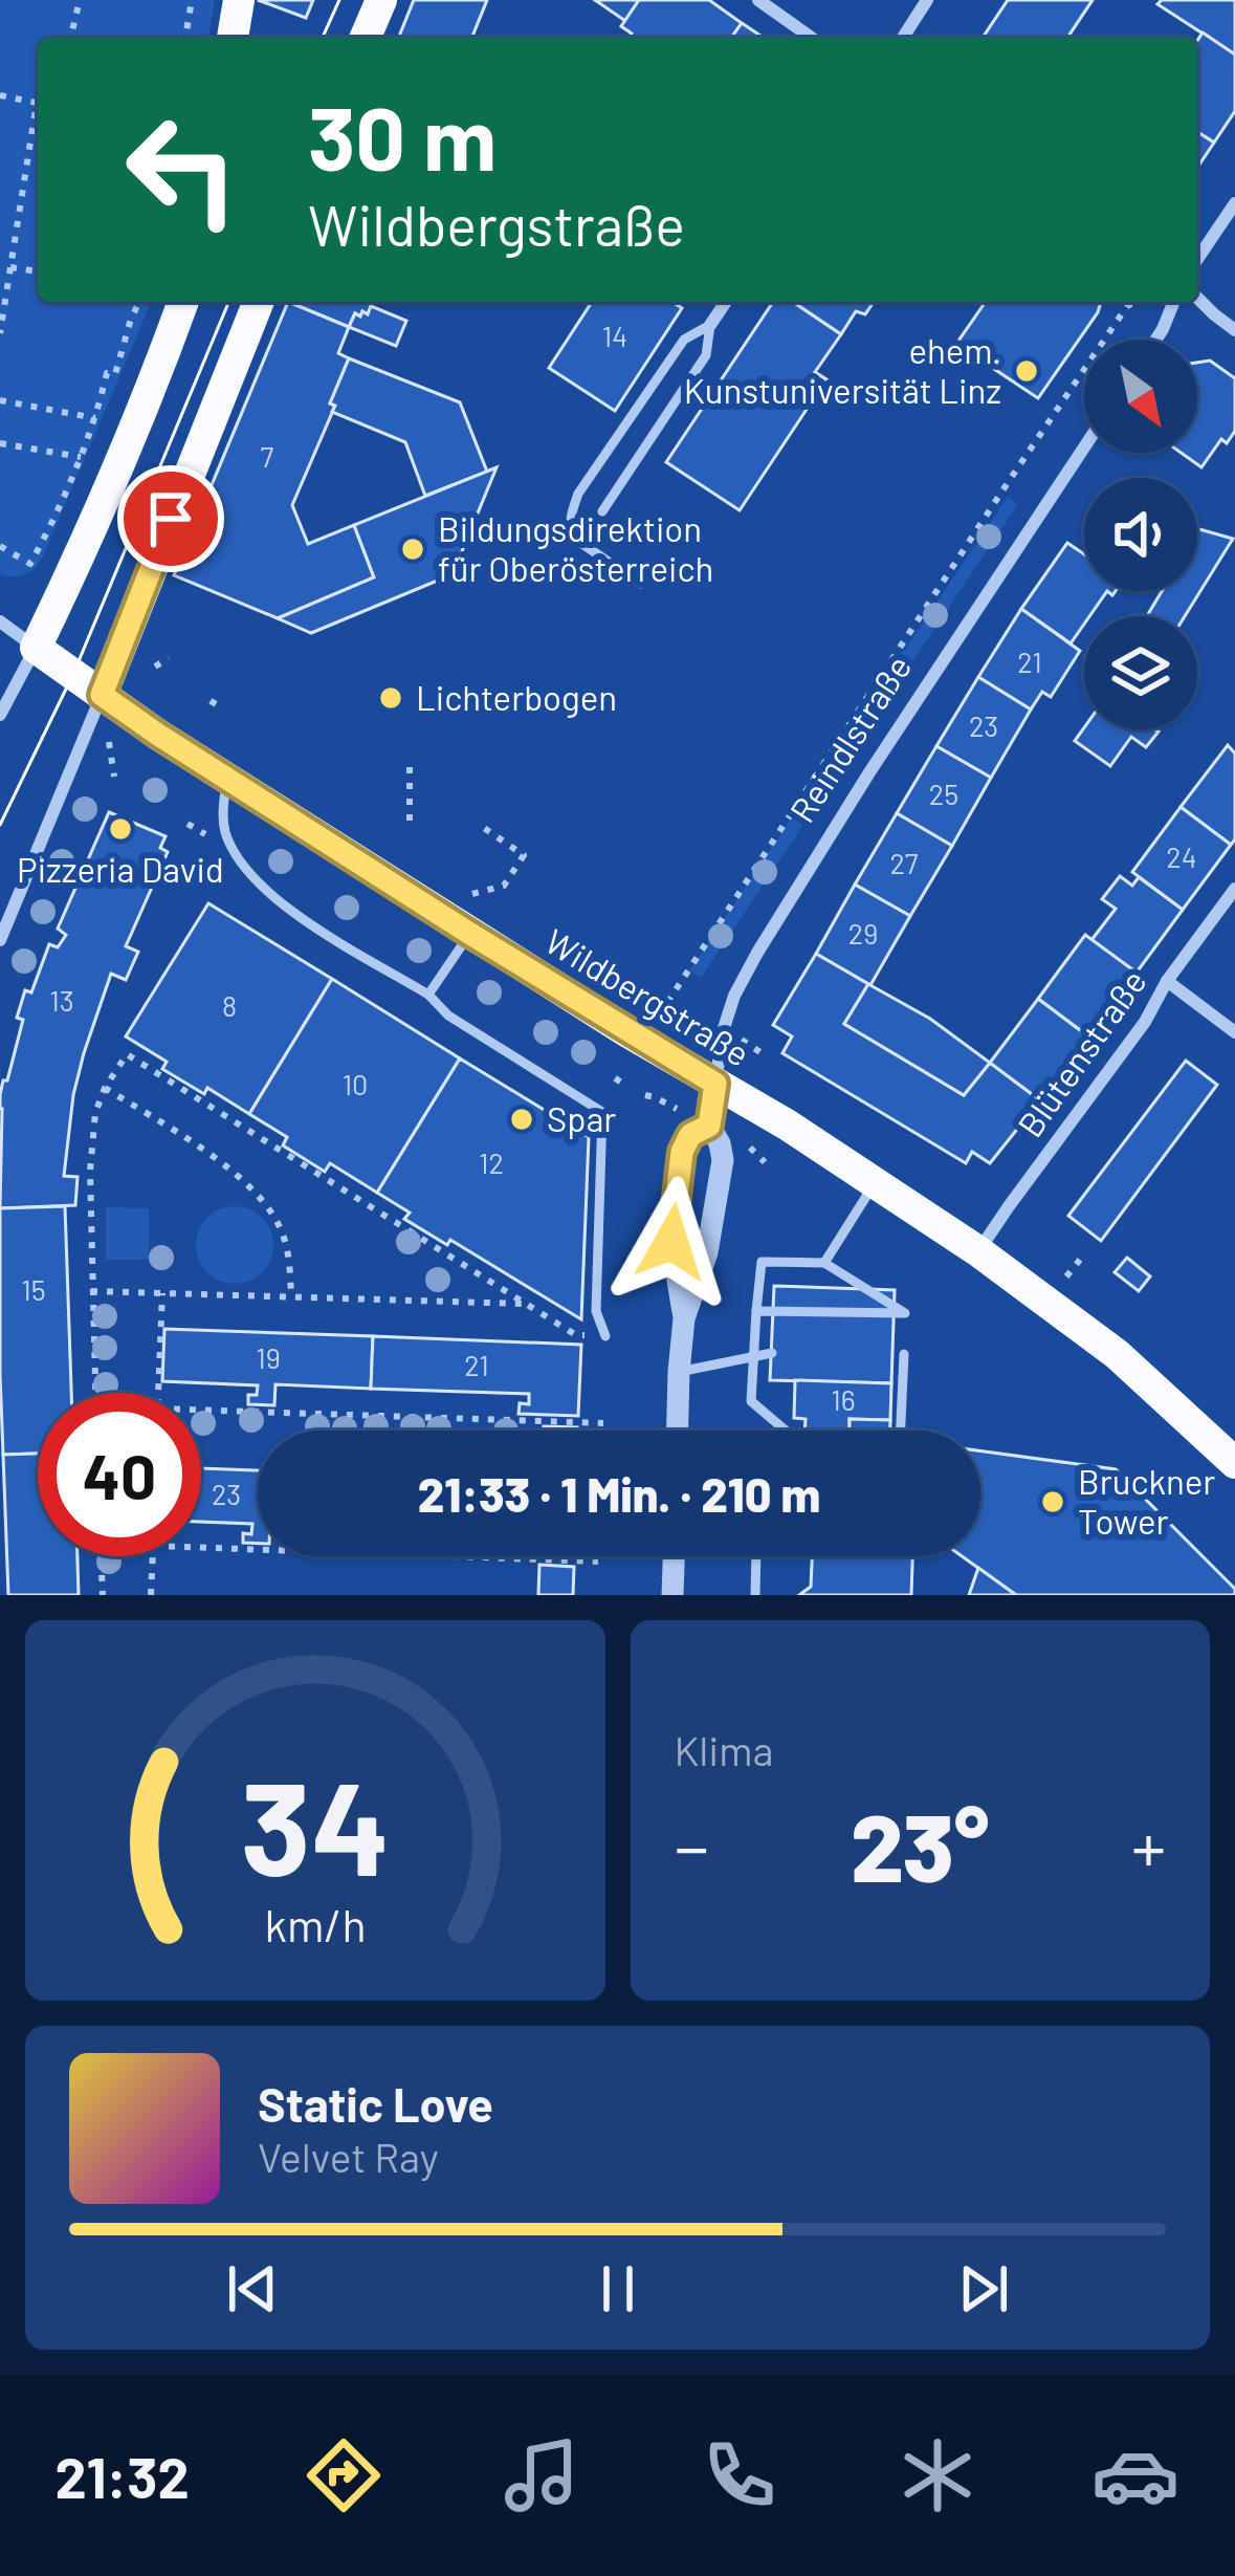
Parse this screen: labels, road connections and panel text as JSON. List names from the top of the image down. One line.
{"streets":{"main road":["Wildbergstraße"],"street":["Reindlstraße","Blütenstraße"]},"crossings":[["Reindlstraße","Wildbergstraße"],["Wildbergstraße","Blütenstraße"]],"places":["ehem. Kunstuniversität Linz","Bildungsdirektion für Oberösterreich","Lichterbogen","Pizzeria David","Spar","Bruckner Tower"],"house_numbers":["14","7","21","23","25","24","27","29","13","8","10","12","15","19","21","16","23"],"north":"bottom right","page":{"turn":["30 m","Wildbergstraße"],"limit":"40","trip":"21:33 · 1 Min. · 210 m","tile":"Klima","heat":["−","23°","+"],"song":["Static Love","Velvet Ray"],"tabs":"21:32","gauge":["34","km/h"]}}
